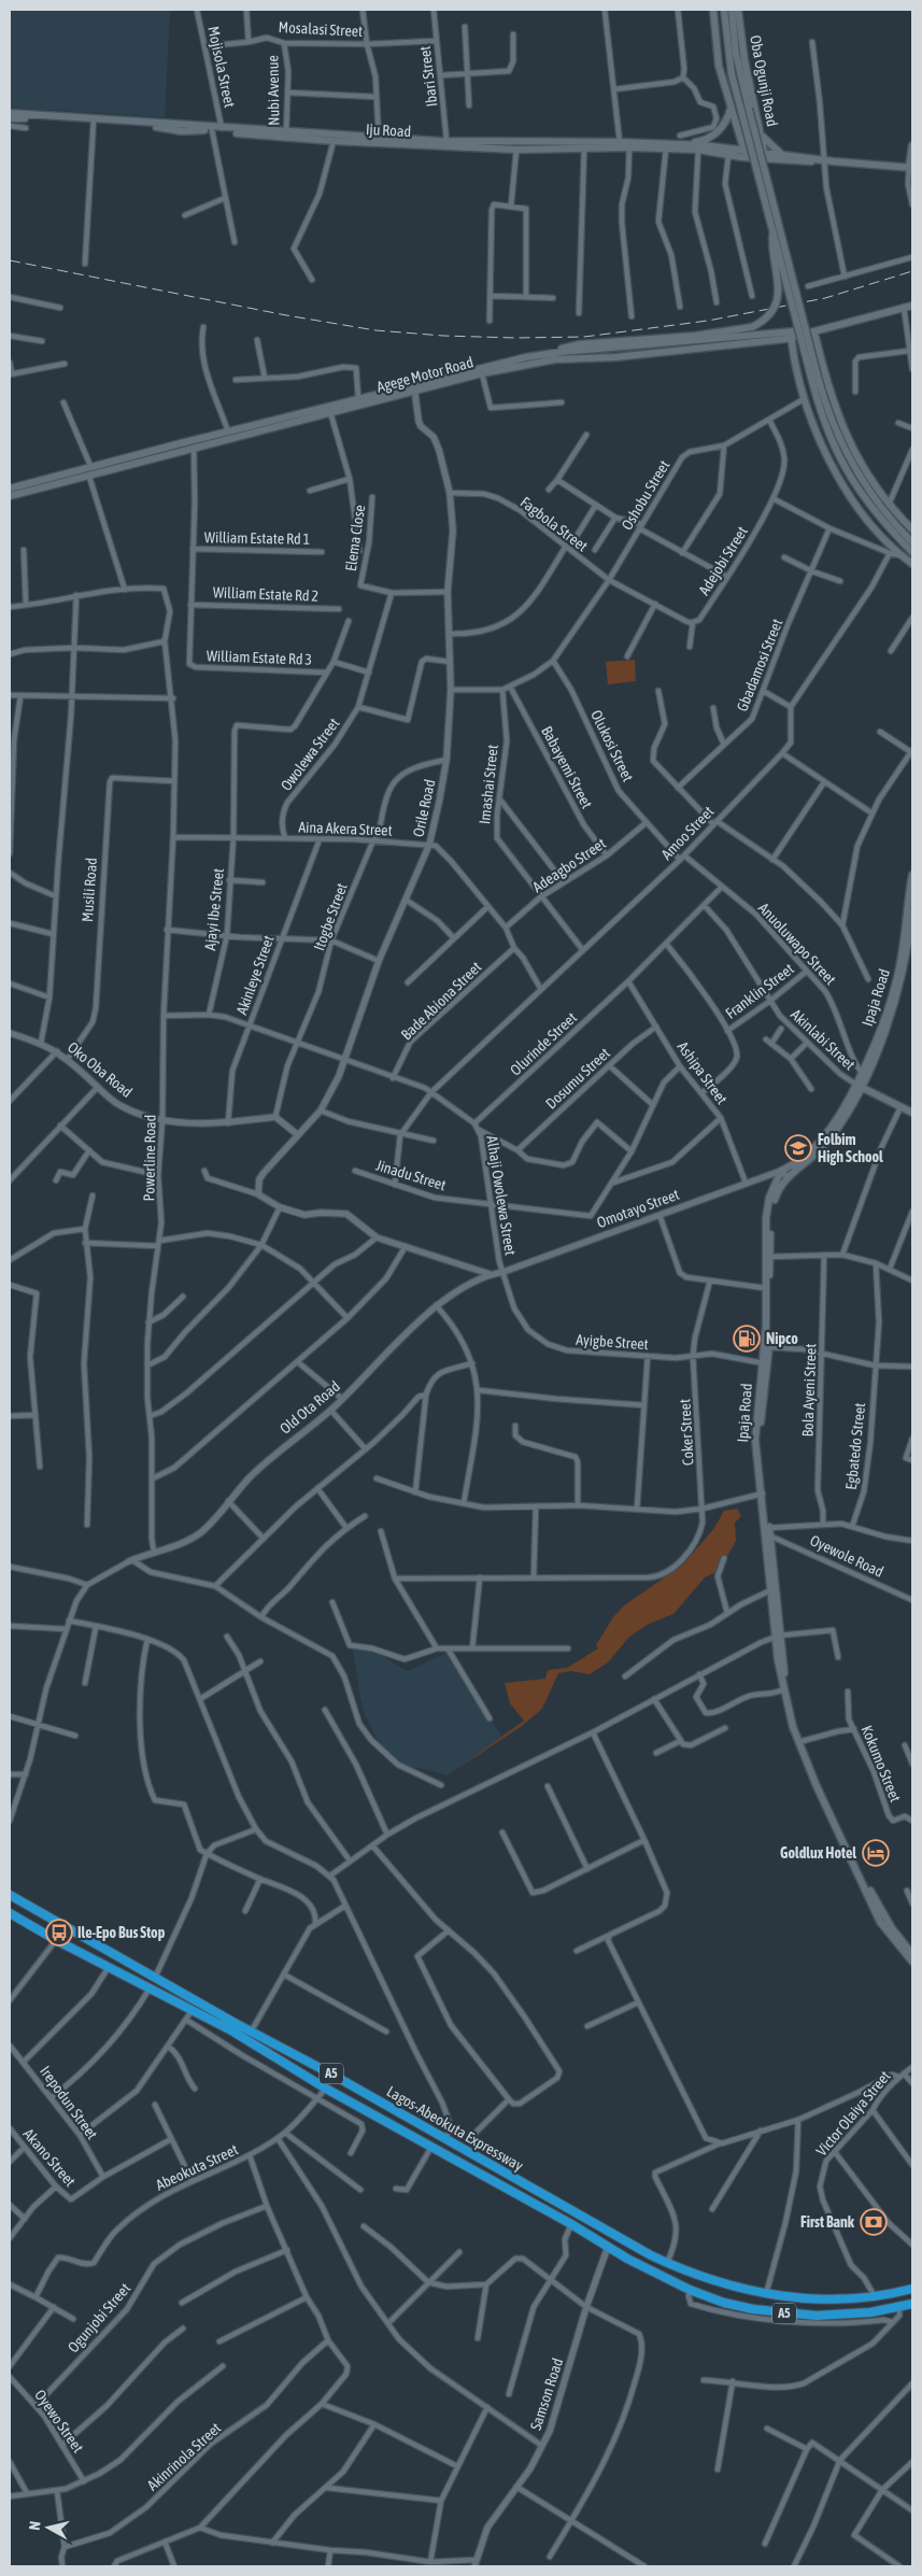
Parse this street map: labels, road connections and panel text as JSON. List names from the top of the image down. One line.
{"streets":{"highway":["A5","Lagos-Abeokuta Expressway"],"main road":["Oba Ogunji Road","Iju Road","Agege Motor Road","Ipaja Road"],"street":["Mosalasi Street","Mojisola Street","Ibari Street","Nubi Avenue","Oshobu Street","Fagbola Street","William Estate Rd 1","Elema Close","Adejobi Street","William Estate Rd 2","William Estate Rd 3","Gbadamosi Street","Olukosi Street","Owolewa Street","Babayemi Street","Imashai Street","Orile Road","Aina Akera Street","Amoo Street","Adeagbo Street","Musili Road","Ajayi Ibe Street","Itogbe Street","Anuoluwapo Street","Akinleye Street","Franklin Street","Bade Abiona Street","Akinlabi Street","Olurinde Street","Oko Oba Road","Ashipa Street","Dosumu Street","Powerline Road","Jinadu Street","Alhaji Owolewa Street","Omotayo Street","Ayigbe Street","Bola Ayeni Street","Old Ota Road","Coker Street","Egbatedo Street","Oyewole Road","Kokumo Street","Irepodun Street","Victor Olaiya Street","Akano Street","Abeokuta Street","Ogunjobi Street","Samson Road","Oyewo Street","Akinrinola Street"]},"crossings":[["Mosalasi Street","Mojisola Street"],["Mosalasi Street","Ibari Street"],["Mosalasi Street","Nubi Avenue"],["Mojisola Street","Iju Road"],["Ibari Street","Iju Road"],["Oba Ogunji Road","Iju Road"],["Nubi Avenue","Iju Road"],["Agege Motor Road","Orile Road"],["Oshobu Street","Fagbola Street"],["Oshobu Street","Adejobi Street"],["Oshobu Street","Olukosi Street"],["Fagbola Street","Orile Road"],["Elema Close","Owolewa Street"],["William Estate Rd 2","William Estate Rd 3"],["William Estate Rd 3","Ajayi Ibe Street"],["Olukosi Street","Amoo Street"],["Olukosi Street","Adeagbo Street"],["Owolewa Street","Aina Akera Street"],["Babayemi Street","Adeagbo Street"],["Imashai Street","Amoo Street"],["Imashai Street","Adeagbo Street"],["Orile Road","Aina Akera Street"],["Orile Road","Itogbe Street"],["Aina Akera Street","Ajayi Ibe Street"],["Aina Akera Street","Itogbe Street"],["Aina Akera Street","Akinleye Street"],["Aina Akera Street","Powerline Road"],["Amoo Street","Anuoluwapo Street"],["Musili Road","Oko Oba Road"],["Musili Road","Powerline Road"],["Itogbe Street","Oko Oba Road"],["Anuoluwapo Street","Franklin Street"],["Anuoluwapo Street","Ipaja Road"],["Anuoluwapo Street","Olurinde Street"],["Akinleye Street","Oko Oba Road"],["Franklin Street","Akinlabi Street"],["Ipaja Road","Akinlabi Street"],["Ipaja Road","Omotayo Street"],["Ipaja Road","Ayigbe Street"],["Ipaja Road","Oyewole Road"],["Akinlabi Street","Olurinde Street"],["Olurinde Street","Ashipa Street"],["Olurinde Street","Alhaji Owolewa Street"],["Oko Oba Road","Powerline Road"],["Ashipa Street","Dosumu Street"],["Ashipa Street","Omotayo Street"],["Powerline Road","Old Ota Road"],["Jinadu Street","Alhaji Owolewa Street"],["Alhaji Owolewa Street","Omotayo Street"],["Alhaji Owolewa Street","Ayigbe Street"],["Alhaji Owolewa Street","Old Ota Road"],["Omotayo Street","Ayigbe Street"],["Omotayo Street","Old Ota Road"],["Ayigbe Street","Old Ota Road"],["Ayigbe Street","Coker Street"],["Irepodun Street","Akano Street"],["Victor Olaiya Street","Lagos-Abeokuta Expressway"],["Lagos-Abeokuta Expressway","Abeokuta Street"],["Lagos-Abeokuta Expressway","Samson Road"],["Ogunjobi Street","Oyewo Street"]],"places":{"school or university":["Folbim High School"],"fuel station":["Nipco"],"hotel":["Goldlux Hotel"],"bus stop":["Ile-Epo Bus Stop"],"bank":["First Bank"]},"north":"left"}
